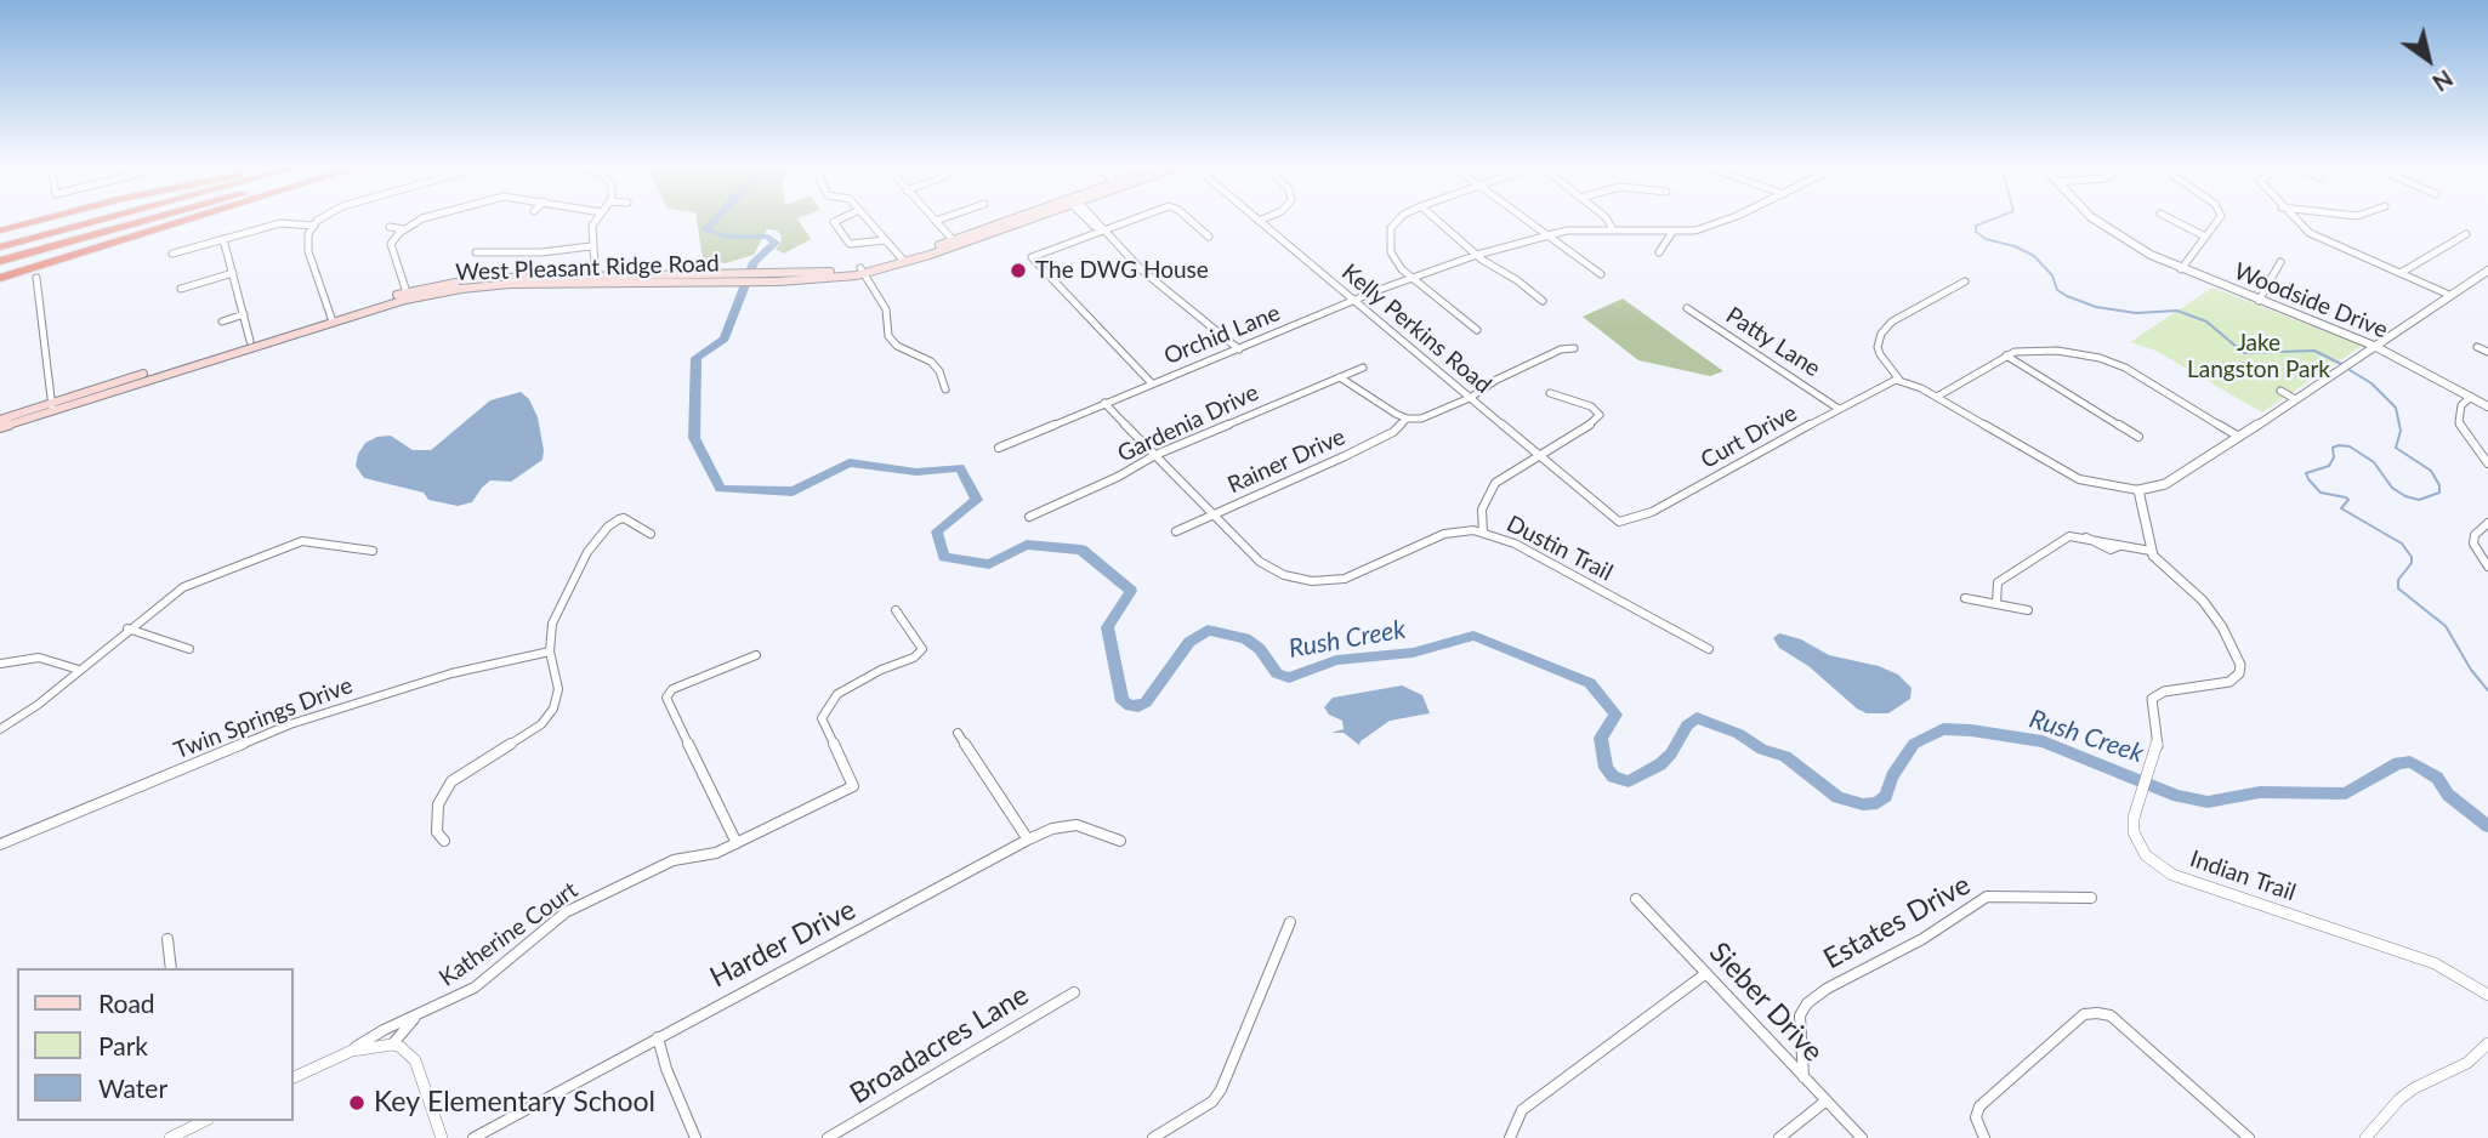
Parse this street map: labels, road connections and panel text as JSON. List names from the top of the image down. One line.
{"streets":{"main road":["West Pleasant Ridge Road"],"street":["Woodside Drive","Kelly Perkins Road","Orchid Lane","Patty Lane","Gardenia Drive","Curt Drive","Rainer Drive","Dustin Trail","Twin Springs Drive","Indian Trail","Estates Drive","Katherine Court","Harder Drive","Sieber Drive","Broadacres Lane"]},"crossings":[["Kelly Perkins Road","Orchid Lane"],["Kelly Perkins Road","Curt Drive"],["Kelly Perkins Road","Rainer Drive"],["Orchid Lane","Dustin Trail"],["Patty Lane","Curt Drive"],["Gardenia Drive","Dustin Trail"],["Rainer Drive","Dustin Trail"],["Estates Drive","Sieber Drive"]],"water":["Rush Creek"],"parks":["Jake Langston Park"],"places":["The DWG House","Key Elementary School"],"legend":["Road","Park","Water"],"north":"bottom right"}
